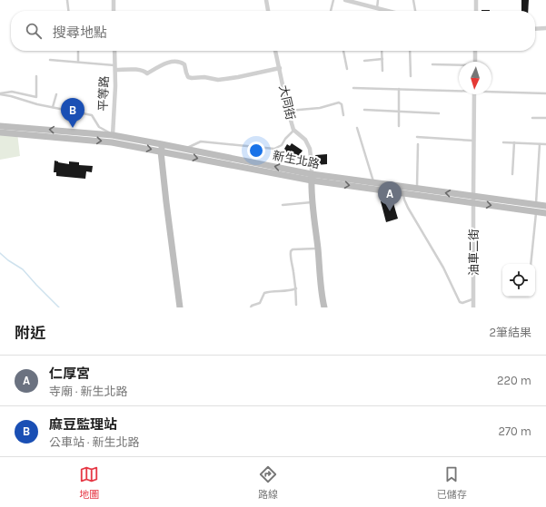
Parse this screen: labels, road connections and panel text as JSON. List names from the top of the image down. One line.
{"streets":{"main road":["平等路","新生北路"],"street":["大同街","油車二街"]},"crossings":[["平等路","新生北路"],["大同街","新生北路"],["新生北路","油車二街"]],"north":"bottom","page":{"search":"搜尋地點","pins":["B","A"],"heading":["附近","2筆結果"],"list":[{"mark":"A","name":"仁厚宮","note":"寺廟 · 新生北路","value":"220 m"},{"mark":"B","name":"麻豆監理站","note":"公車站 · 新生北路","value":"270 m"}],"nav":["地圖","路線","已儲存"]}}
